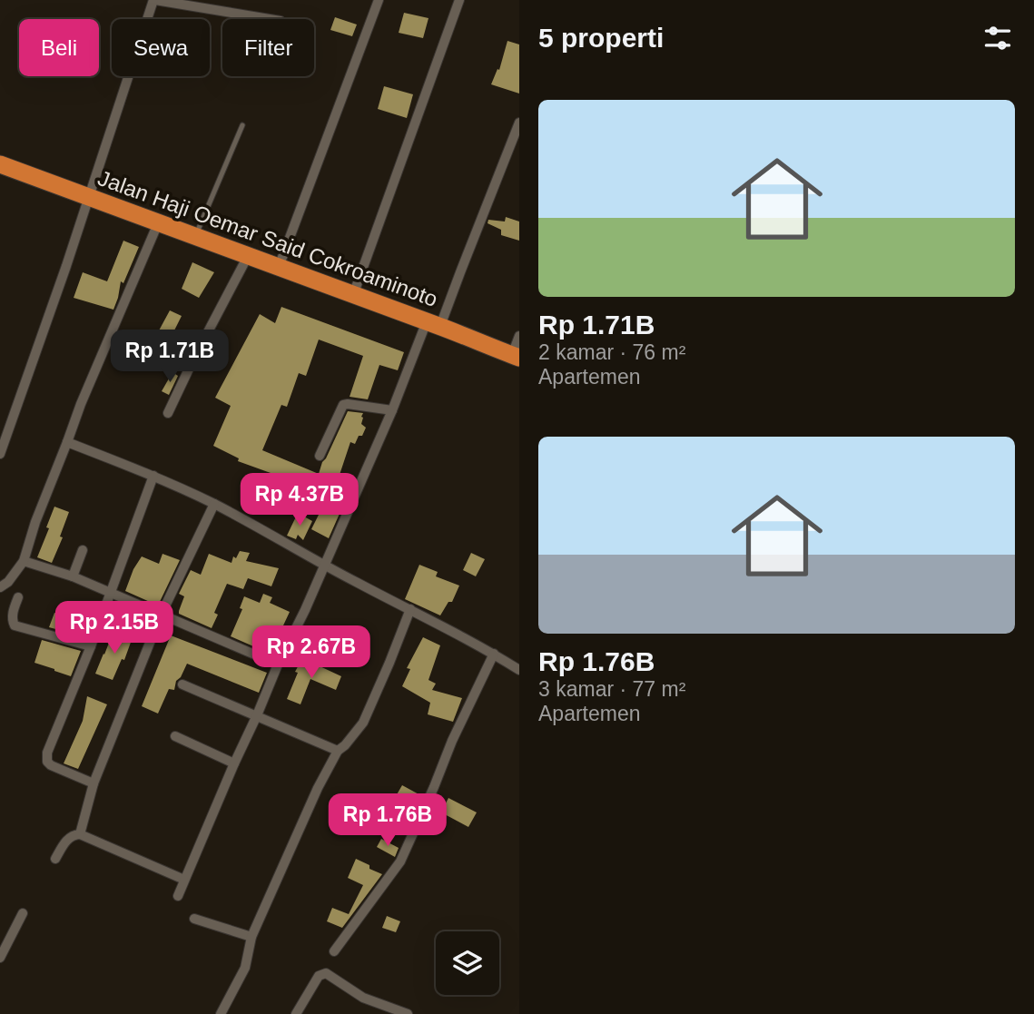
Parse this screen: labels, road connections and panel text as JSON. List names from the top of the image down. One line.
{"streets":{"highway":["Jalan Haji Oemar Said Cokroaminoto"]},"page":{"heading":"5 properti","chip":["Beli","Sewa","Filter"],"list":[{"name":"Rp 1.71B","note":"2 kamar · 76 m² · Apartemen"},{"name":"Rp 1.76B","note":"3 kamar · 77 m² · Apartemen"}],"price":["Rp 1.71B","Rp 4.37B","Rp 2.15B","Rp 2.67B","Rp 1.76B"]}}
